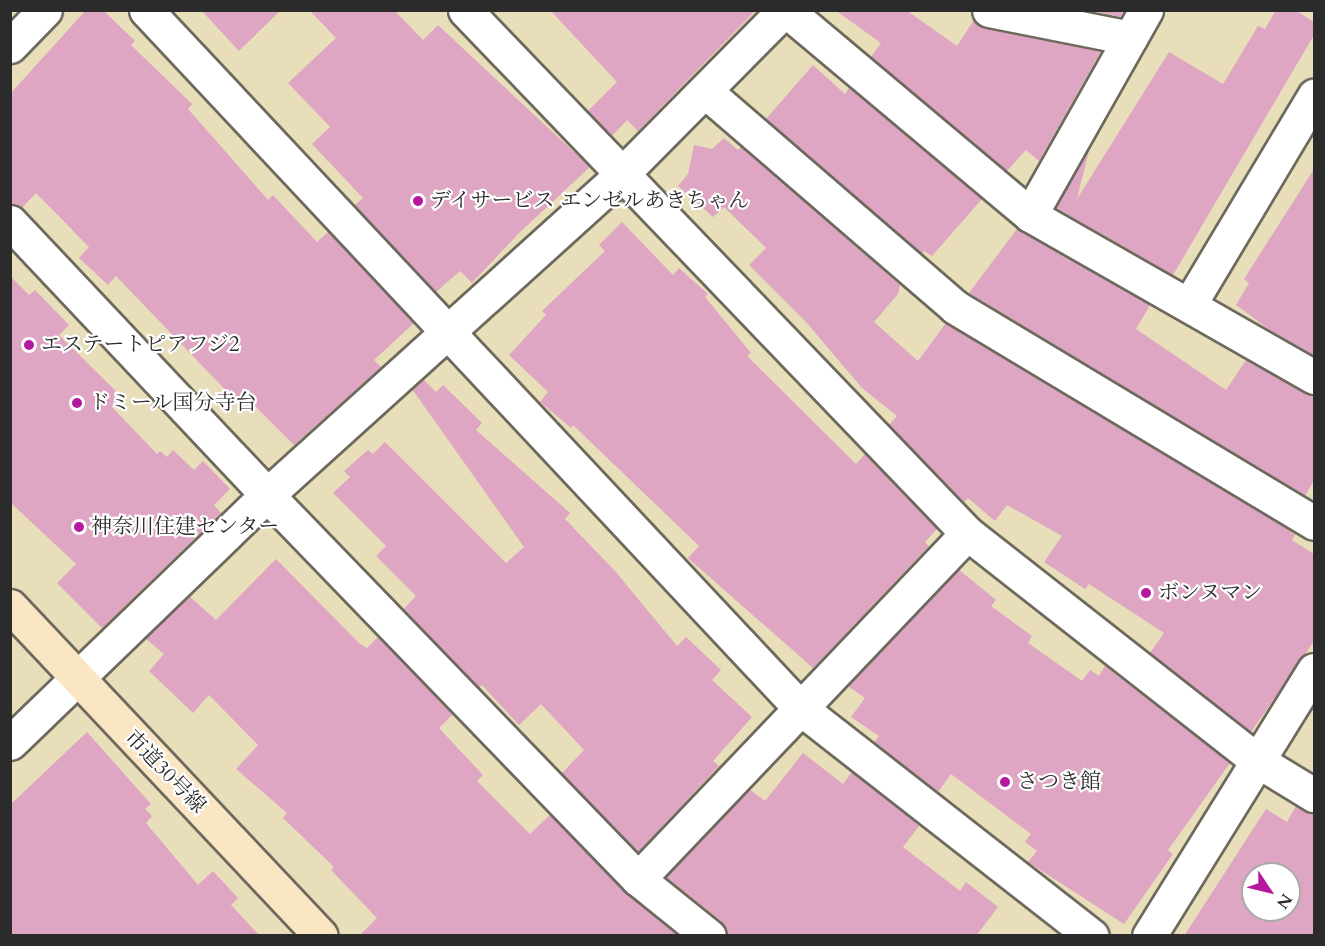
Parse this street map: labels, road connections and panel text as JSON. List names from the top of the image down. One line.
{"streets":{"street":["市道30号線"]},"places":["デイサービス エンゼルあきちゃん","エステートピアフジ2","ドミール国分寺台","神奈川住建センター","ボンヌマン","さつき館"],"north":"bottom right"}
